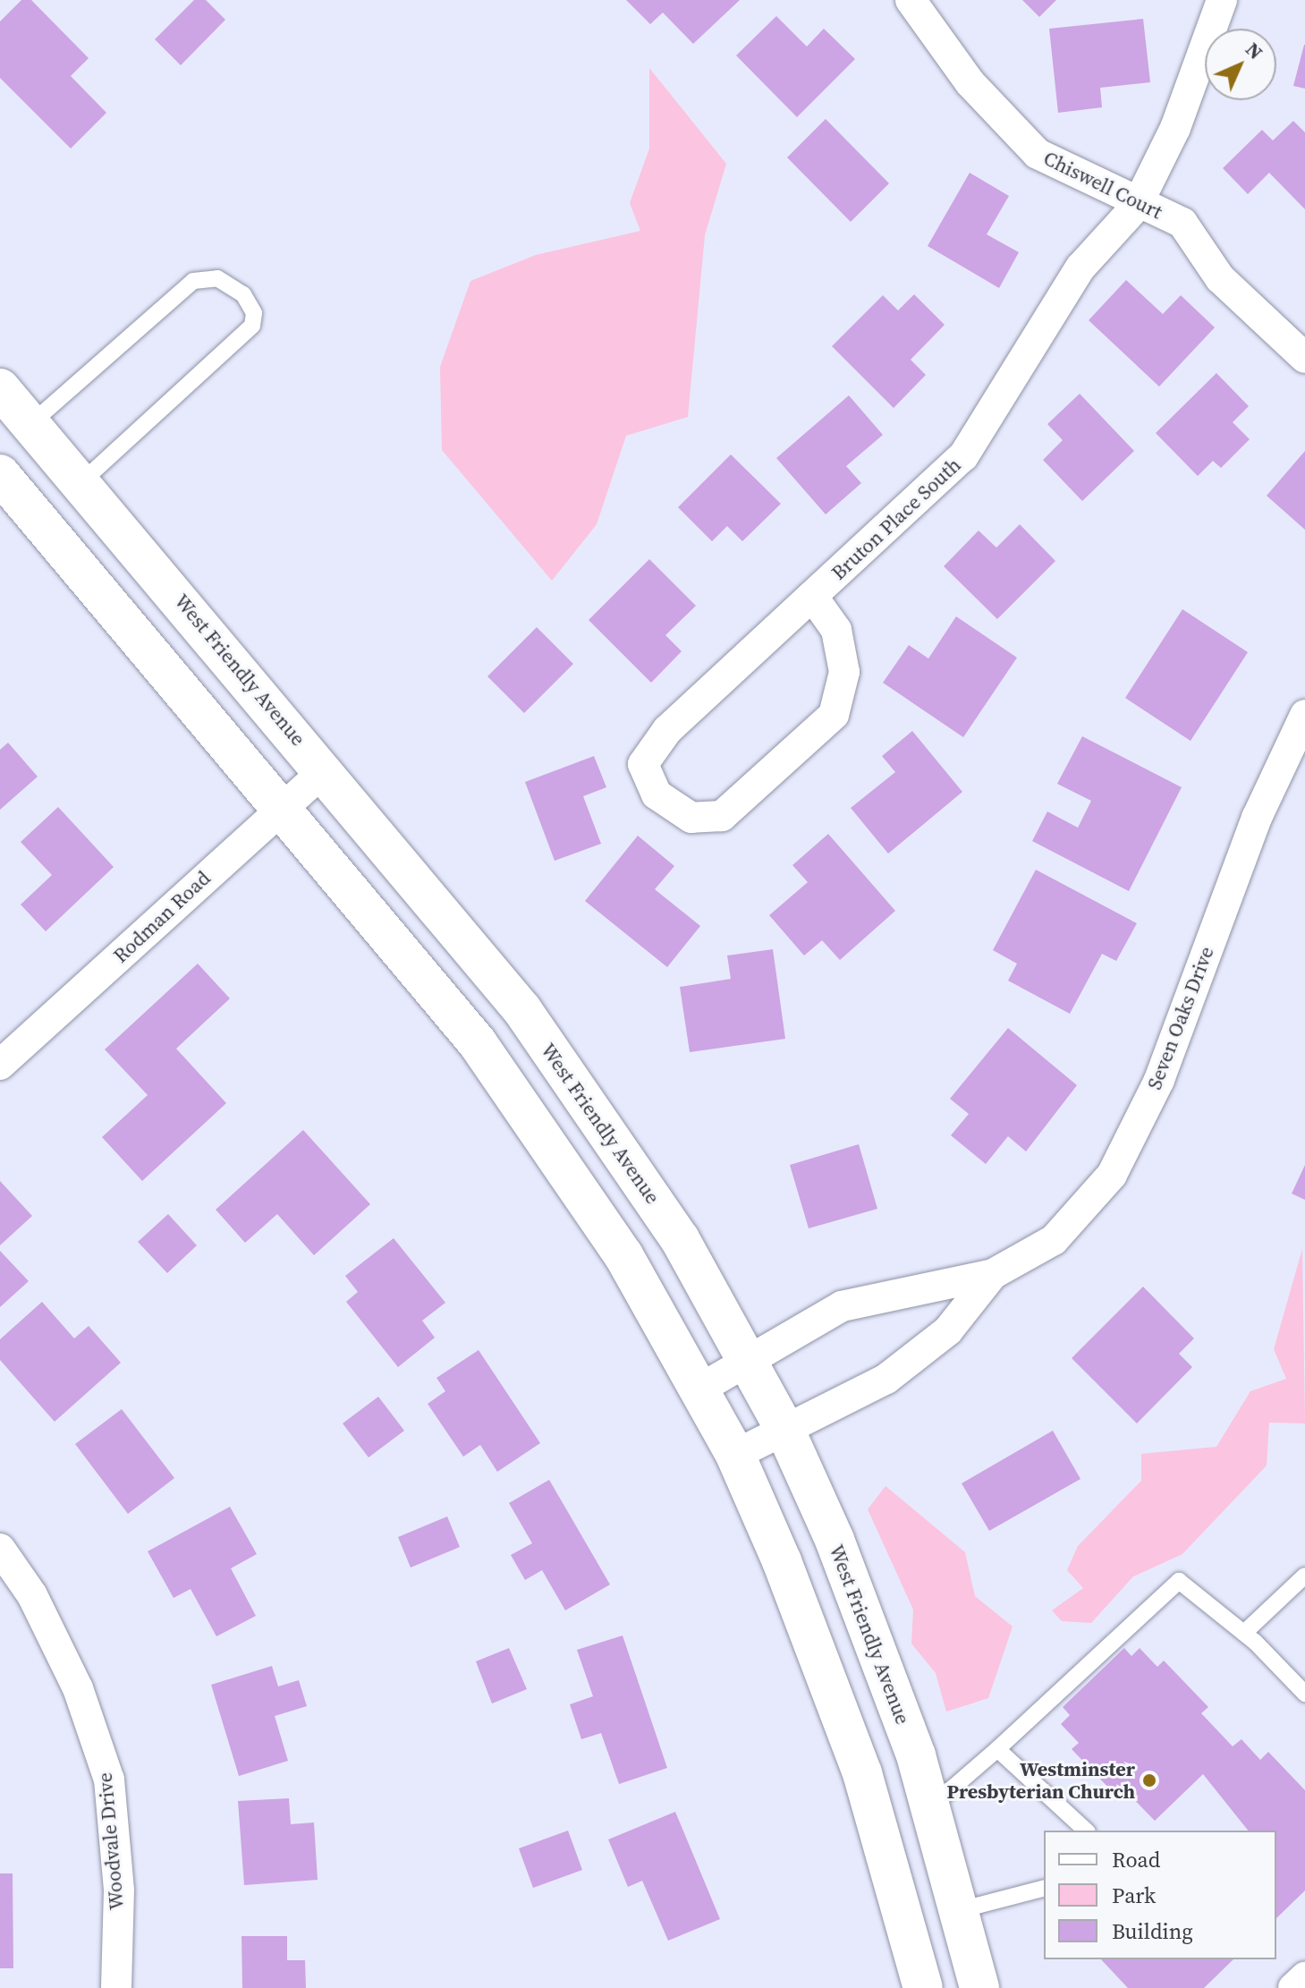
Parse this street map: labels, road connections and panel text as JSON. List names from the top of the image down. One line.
{"streets":{"main road":["West Friendly Avenue"],"street":["Chiswell Court","Bruton Place South","Rodman Road","Seven Oaks Drive","Woodvale Drive"]},"crossings":[["Chiswell Court","Bruton Place South"],["West Friendly Avenue","Rodman Road"],["West Friendly Avenue","Seven Oaks Drive"]],"places":["Westminster Presbyterian Church"],"legend":["Road","Park","Building"],"north":"top right"}
